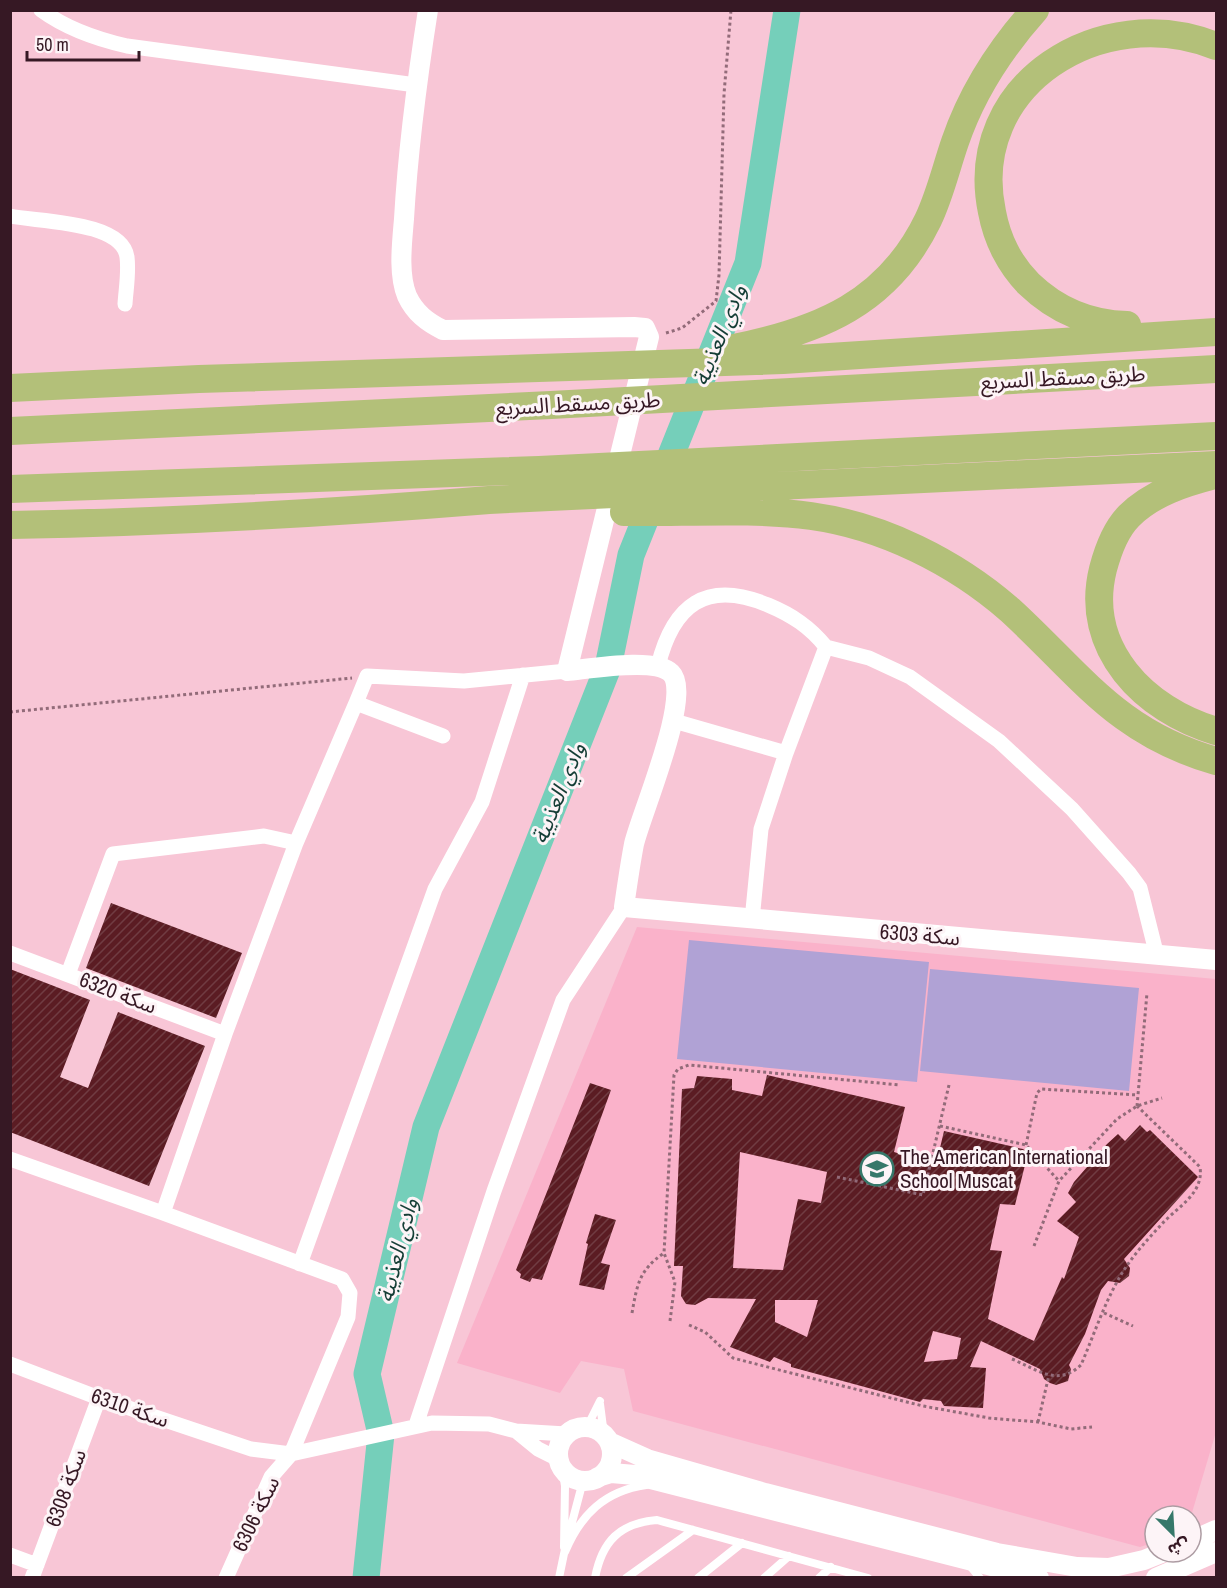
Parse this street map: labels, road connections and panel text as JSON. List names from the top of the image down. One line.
{"streets":{"highway":["طريق مسقط السريع"],"street":["سكة 6303","سكة 6320","سكة 6310","سكة 6308","سكة 6306"]},"crossings":[["سكة 6310","سكة 6308"],["سكة 6310","سكة 6306"]],"water":["وادي العذيبة"],"places":{"school or university":["The American International School Muscat"]},"scale_bar":"50 m","north":"bottom right"}
